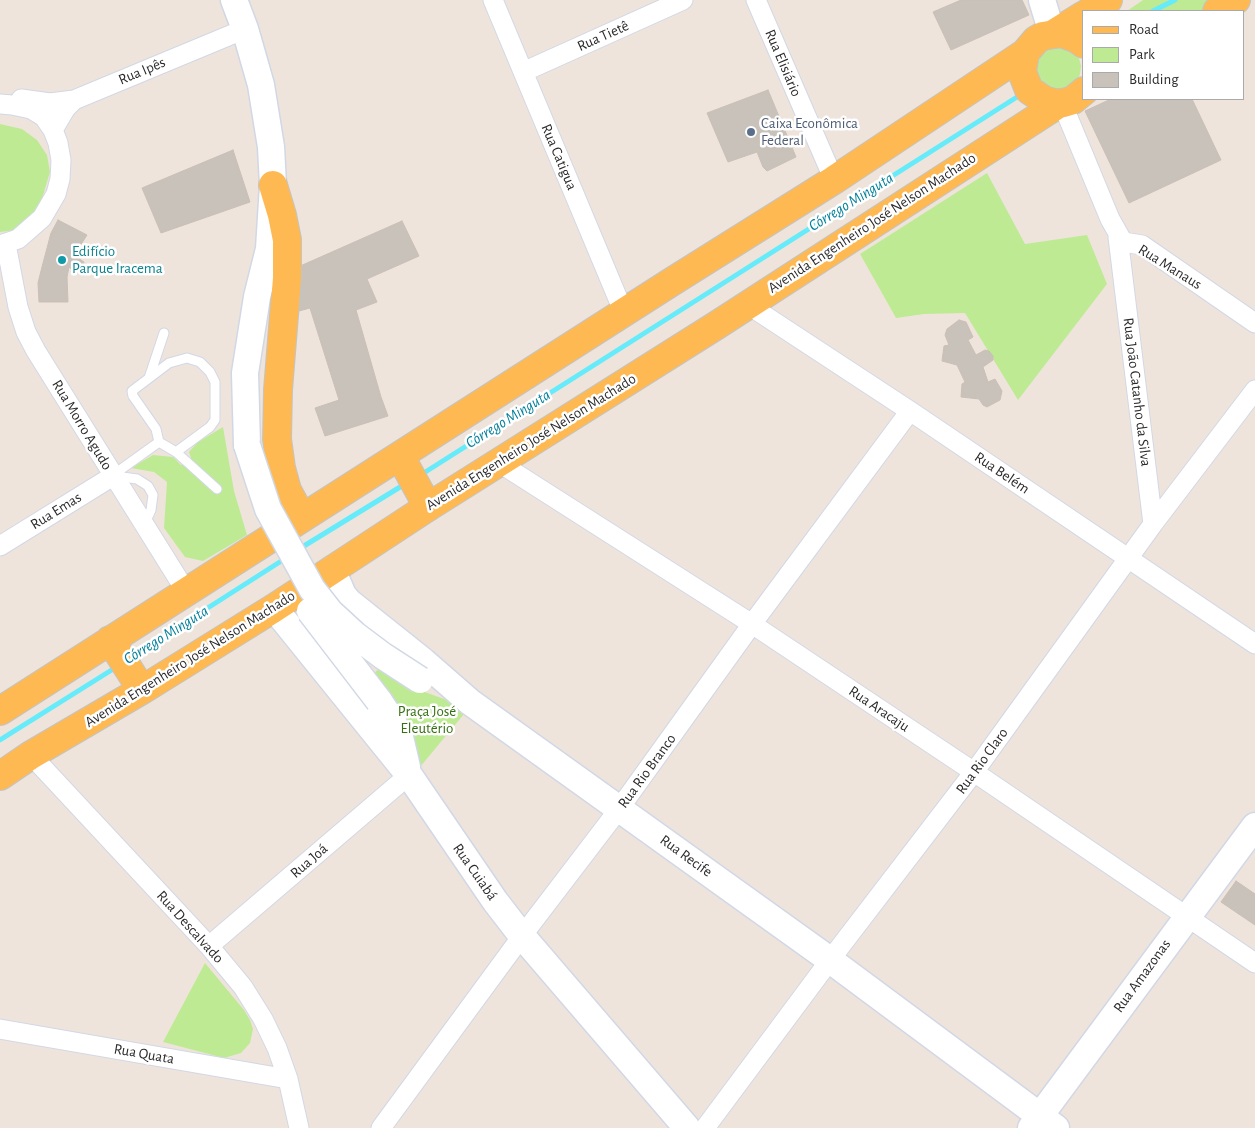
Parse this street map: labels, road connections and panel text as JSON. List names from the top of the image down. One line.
{"streets":{"main road":["Avenida Engenheiro José Nelson Machado","Rua Recife","Rua Cuiabá","Rua Amazonas"],"street":["Rua Tietê","Rua Elisiário","Rua Ipês","Rua Catigua","Rua Manaus","Rua João Catanho da Silva","Rua Morro Agudo","Rua Belém","Rua Emas","Rua Aracaju","Rua Rio Claro","Rua Rio Branco","Rua Joá","Rua Descalvado","Rua Quata"]},"crossings":[["Rua Tietê","Rua Catigua"],["Rua Elisiário","Avenida Engenheiro José Nelson Machado"],["Rua Catigua","Avenida Engenheiro José Nelson Machado"],["Avenida Engenheiro José Nelson Machado","Rua Manaus"],["Avenida Engenheiro José Nelson Machado","Rua Morro Agudo"],["Avenida Engenheiro José Nelson Machado","Rua Belém"],["Avenida Engenheiro José Nelson Machado","Rua Aracaju"],["Avenida Engenheiro José Nelson Machado","Rua Recife"],["Avenida Engenheiro José Nelson Machado","Rua Cuiabá"],["Avenida Engenheiro José Nelson Machado","Rua Descalvado"],["Rua Manaus","Rua João Catanho da Silva"],["Rua João Catanho da Silva","Rua Rio Claro"],["Rua Morro Agudo","Rua Emas"],["Rua Belém","Rua Rio Claro"],["Rua Belém","Rua Rio Branco"],["Rua Aracaju","Rua Rio Claro"],["Rua Aracaju","Rua Rio Branco"],["Rua Aracaju","Rua Amazonas"],["Rua Rio Claro","Rua Recife"],["Rua Rio Branco","Rua Recife"],["Rua Rio Branco","Rua Cuiabá"],["Rua Recife","Rua Amazonas"],["Rua Joá","Rua Cuiabá"],["Rua Joá","Rua Descalvado"],["Rua Descalvado","Rua Quata"]],"water":["Córrego Minguta"],"parks":["Praça José Eleutério"],"places":["Caixa Econômica Federal","Edifício Parque Iracema"],"legend":["Road","Park","Building"]}
